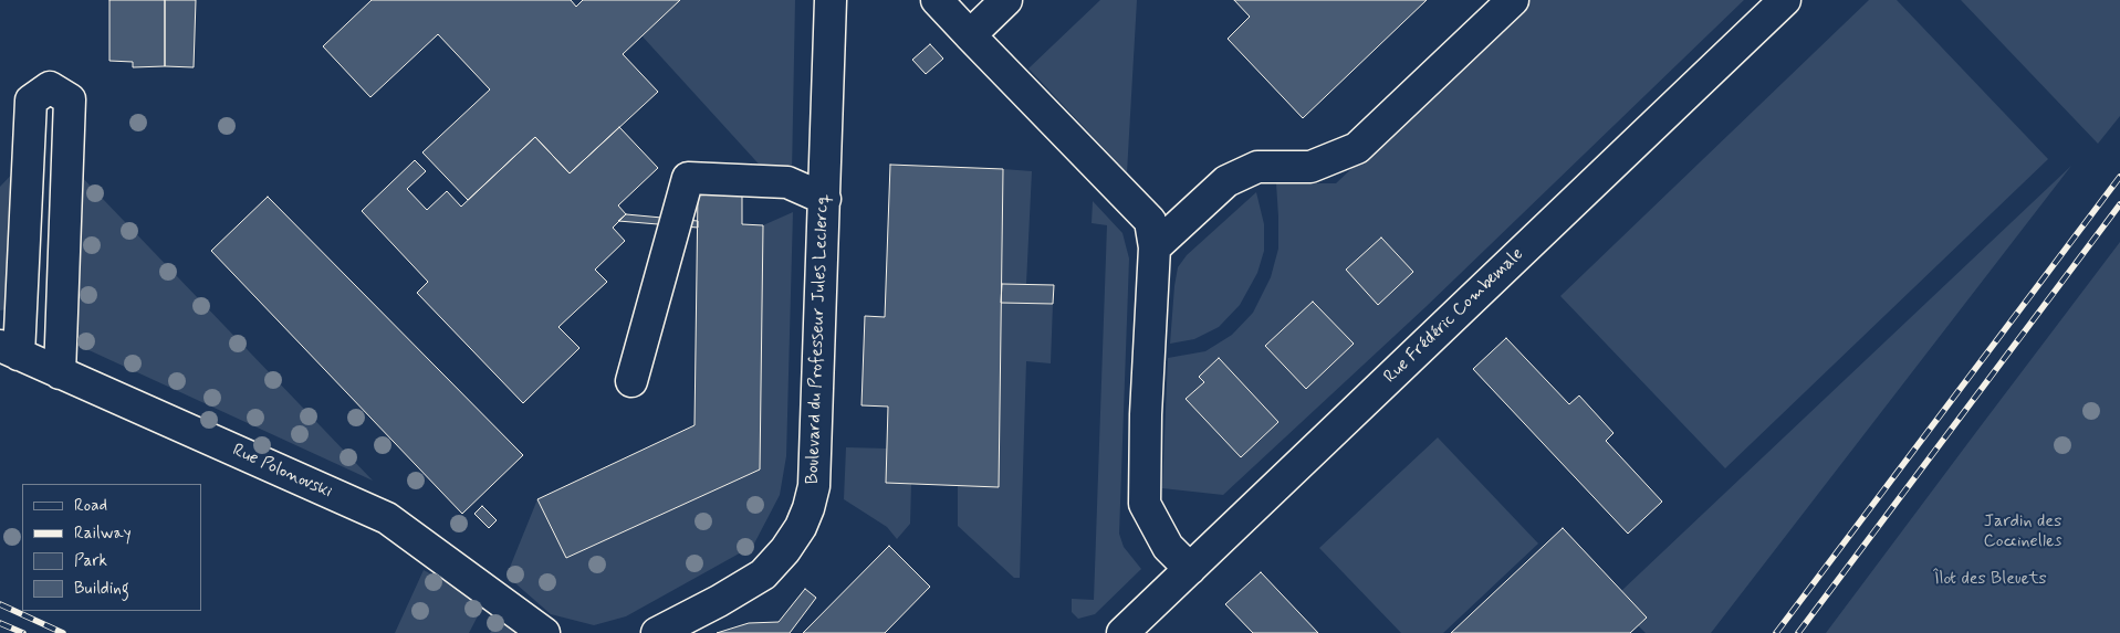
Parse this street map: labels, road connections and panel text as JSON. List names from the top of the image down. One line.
{"streets":{"street":["Rue Frédéric Combemale","Boulevard du Professeur Jules Leclercq","Rue Polonovski"]},"parks":["Jardin des Coccinelles","Îlot des Bleuets"],"legend":["Road","Railway","Park","Building"]}
